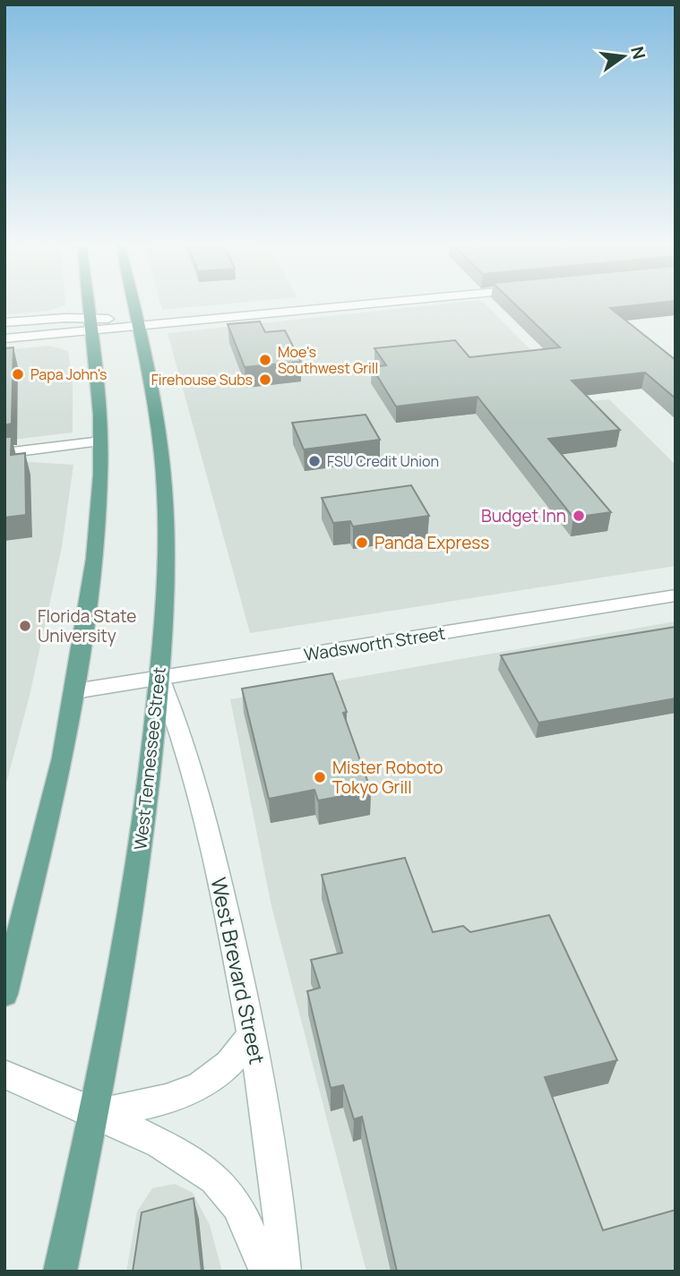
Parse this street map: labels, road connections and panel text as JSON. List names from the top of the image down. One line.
{"streets":{"main road":["West Tennessee Street"],"street":["Wadsworth Street","West Brevard Street"]},"crossings":[["Wadsworth Street","West Tennessee Street"],["Wadsworth Street","West Brevard Street"],["West Tennessee Street","West Brevard Street"]],"places":["Moe's Southwest Grill","Papa John's","Firehouse Subs","FSU Credit Union","Budget Inn","Panda Express","Florida State University","Mister Roboto Tokyo Grill"],"north":"right"}
